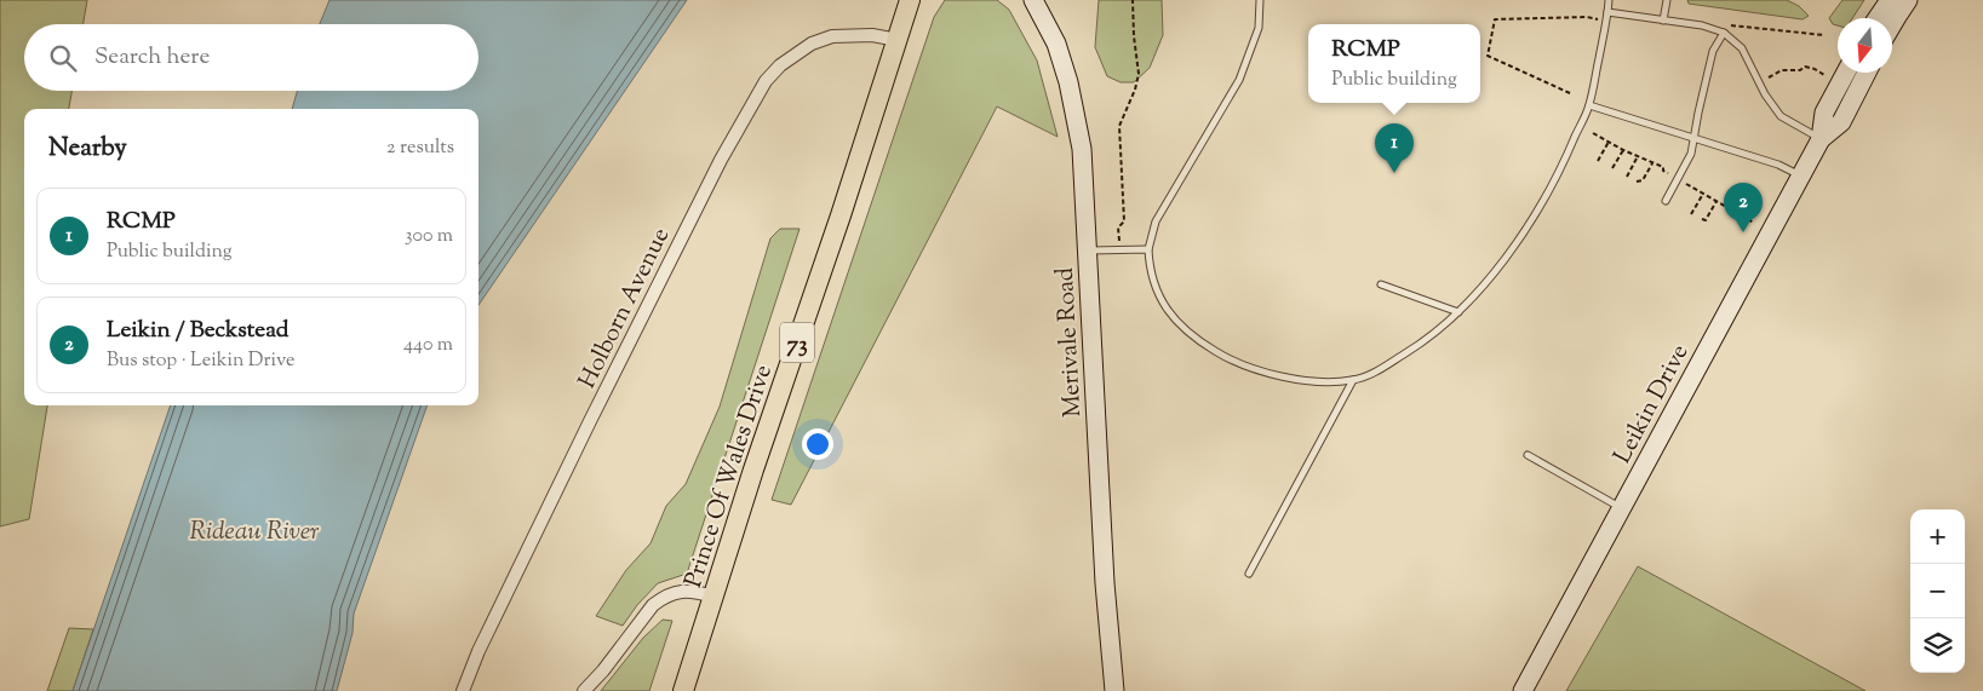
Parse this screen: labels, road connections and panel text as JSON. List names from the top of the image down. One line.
{"streets":{"main road":["73","Prince Of Wales Drive"],"street":["Holborn Avenue","Merivale Road","Leikin Drive"]},"crossings":[["Holborn Avenue","Prince Of Wales Drive"]],"water":["Rideau River"],"north":"bottom","page":{"popup":["RCMP","Public building"],"search":"Search here","heading":["Nearby","2 results"],"pins":["1","2"],"list":[{"mark":"1","name":"RCMP","note":"Public building","value":"300 m"},{"mark":"2","name":"Leikin / Beckstead","note":"Bus stop · Leikin Drive","value":"440 m"}],"map_buttons":["+","−"]}}
